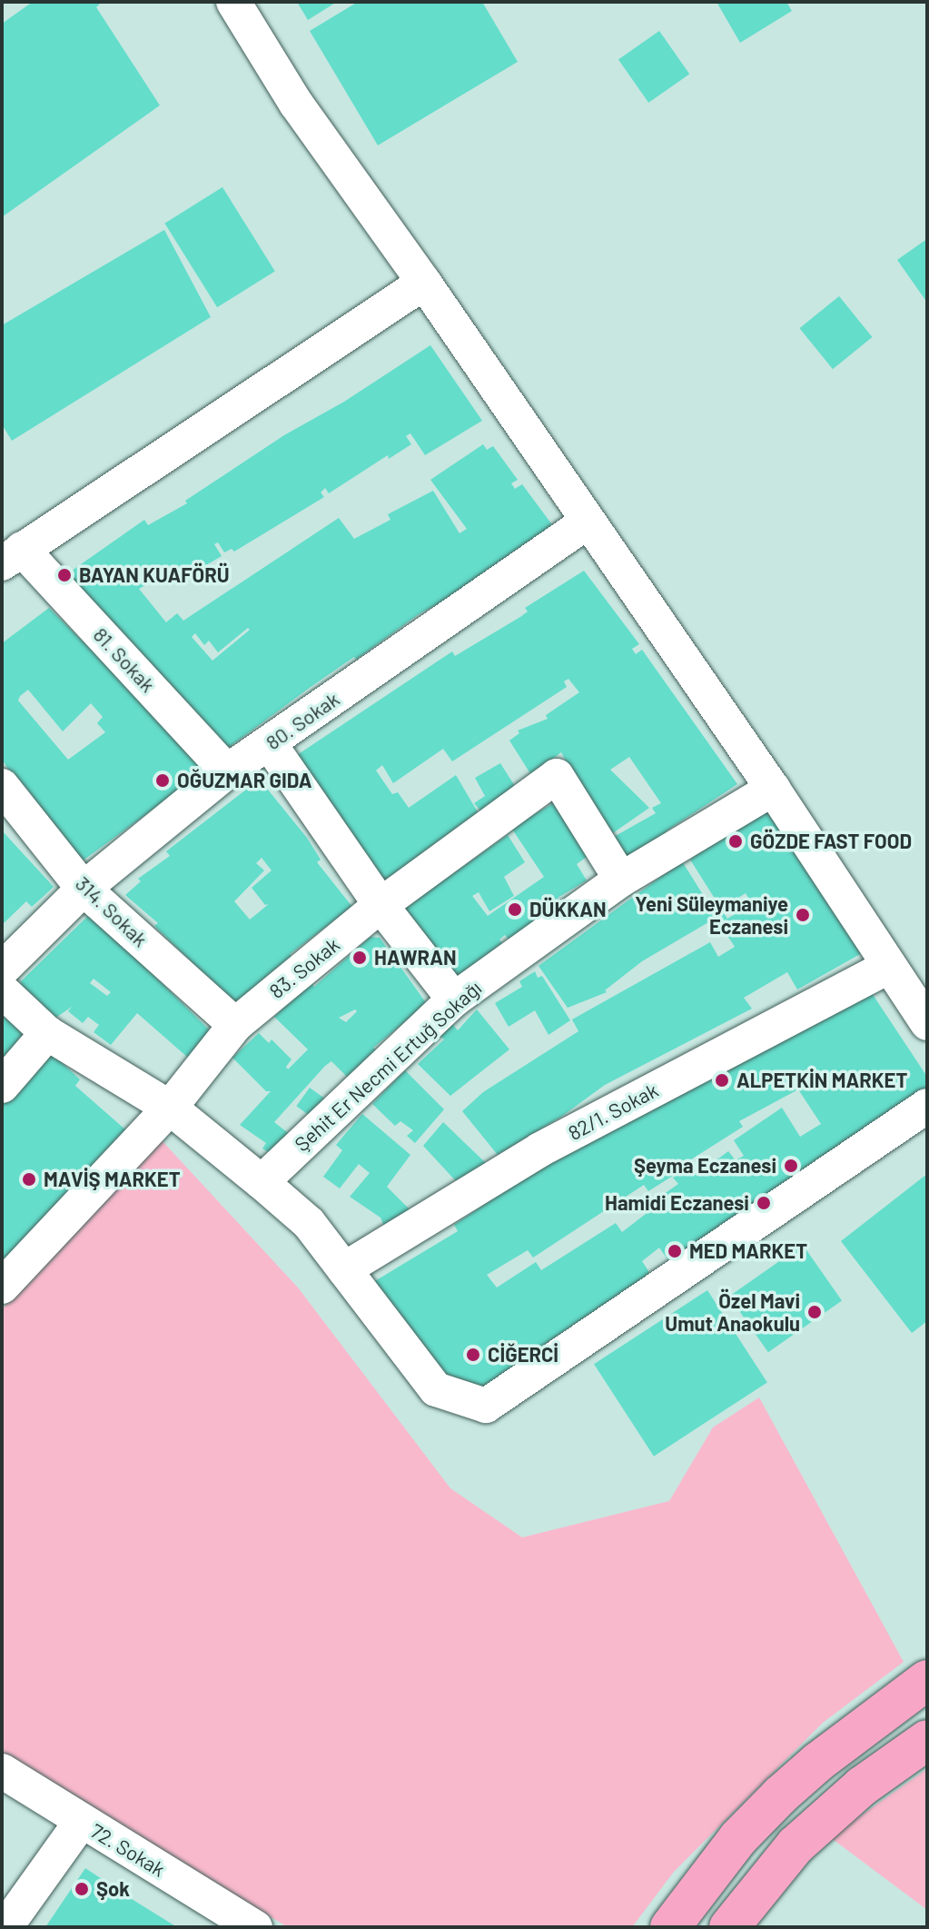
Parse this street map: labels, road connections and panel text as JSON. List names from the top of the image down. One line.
{"streets":{"street":["81. Sokak","80. Sokak","314. Sokak","83. Sokak","Şehit Er Necmi Ertuğ Sokağı","82/1. Sokak","72. Sokak"]},"crossings":[["81. Sokak","80. Sokak"],["80. Sokak","314. Sokak"],["314. Sokak","83. Sokak"],["83. Sokak","Şehit Er Necmi Ertuğ Sokağı"]],"places":["BAYAN KUAFÖRÜ","OĞUZMAR GIDA","GÖZDE FAST FOOD","DÜKKAN","Yeni Süleymaniye Eczanesi","HAWRAN","ALPETKİN MARKET","Şeyma Eczanesi","MAVİŞ MARKET","Hamidi Eczanesi","MED MARKET","Özel Mavi Umut Anaokulu","CİĞERCİ","Şok"]}
